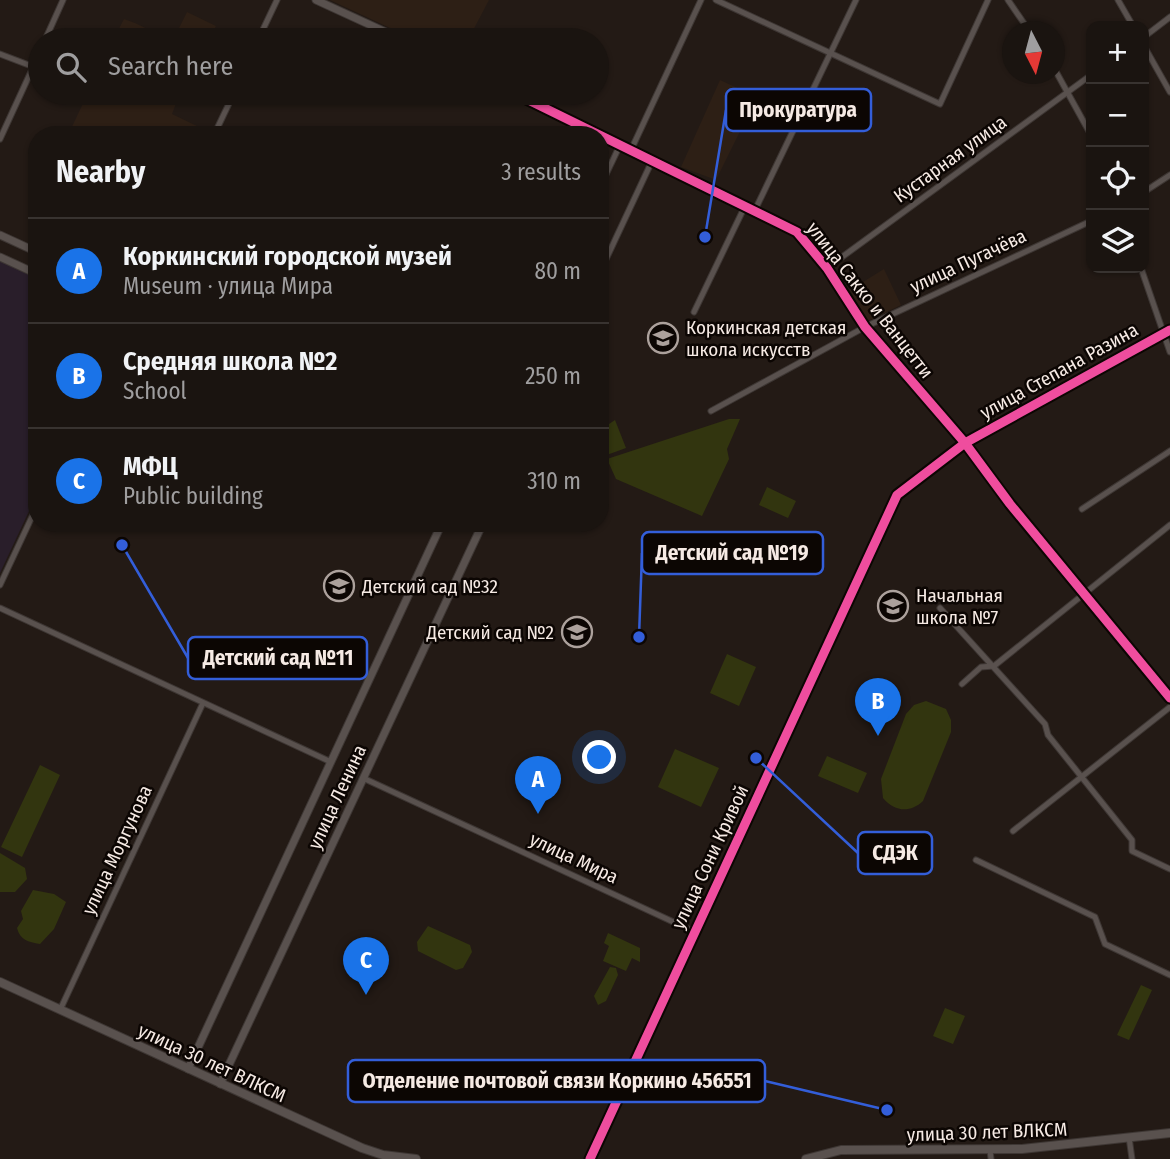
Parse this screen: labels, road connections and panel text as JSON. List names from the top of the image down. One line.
{"streets":{"main road":["улица 30 лет ВЛКСМ"],"street":["Кустарная улица","улица Пугачёва","улица Сакко и Ванцетти","улица Степана Разина","улица Ленина","улица Моргунова","улица Сони Кривой","улица Мира"]},"crossings":[["Кустарная улица","улица Сакко и Ванцетти"],["улица Пугачёва","улица Сакко и Ванцетти"],["улица Сакко и Ванцетти","улица Степана Разина"],["улица Сакко и Ванцетти","улица Сони Кривой"],["улица Степана Разина","улица Сони Кривой"],["улица Ленина","улица Мира"],["улица Ленина","улица 30 лет ВЛКСМ"],["улица Моргунова","улица 30 лет ВЛКСМ"],["улица Сони Кривой","улица Мира"]],"places":{"other":["Прокуратура","Детский сад №11","Детский сад №19","СДЭК","Отделение почтовой связи Коркино 456551"],"school or university":["Коркинская детская школа искусств","Детский сад №32","Начальная школа №7","Детский сад №2"]},"north":"bottom","page":{"map_buttons":["+","−"],"search":"Search here","heading":["Nearby","3 results"],"list":[{"mark":"A","name":"Коркинский городской музей","note":"Museum · улица Мира","value":"80 m"},{"mark":"B","name":"Средняя школа №2","note":"School","value":"250 m"},{"mark":"C","name":"МФЦ","note":"Public building","value":"310 m"}],"pins":["B","A","C"]}}
